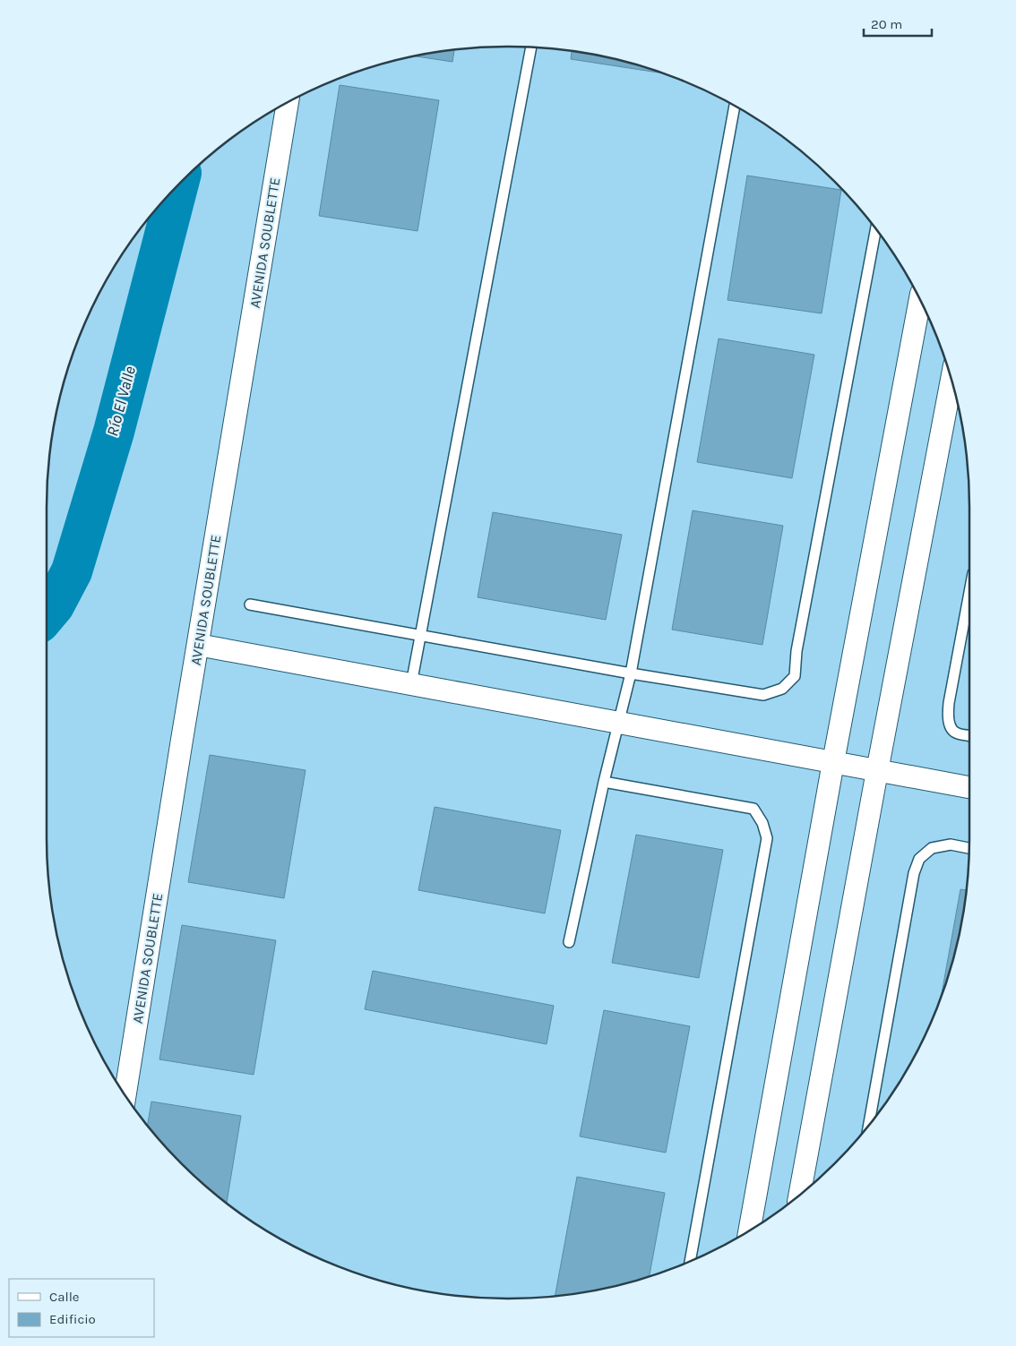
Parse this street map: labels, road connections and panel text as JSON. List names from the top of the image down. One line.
{"streets":{"street":["AVENIDA SOUBLETTE"]},"water":["Río El Valle"],"legend":["Calle","Edificio"],"scale_bar":"20 m"}
